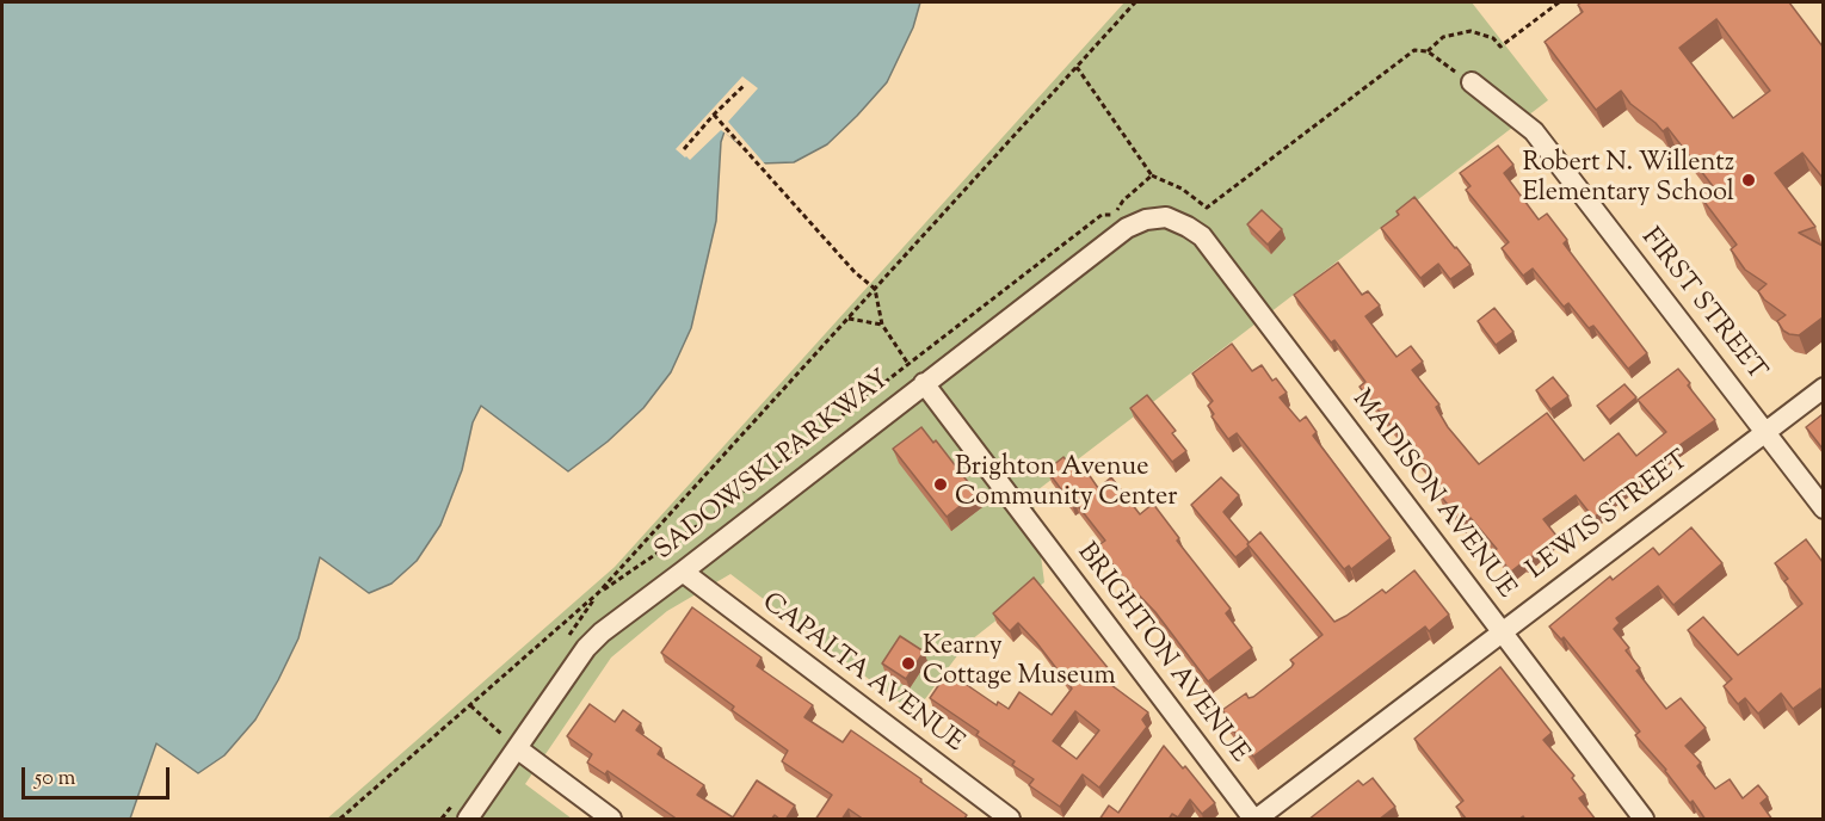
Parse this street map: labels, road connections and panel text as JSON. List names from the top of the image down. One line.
{"streets":{"street":["FIRST STREET","SADOWSKI PARKWAY","MADISON AVENUE","LEWIS STREET","BRIGHTON AVENUE","CAPALTA AVENUE"]},"crossings":[["FIRST STREET","LEWIS STREET"],["SADOWSKI PARKWAY","MADISON AVENUE"],["SADOWSKI PARKWAY","BRIGHTON AVENUE"],["SADOWSKI PARKWAY","CAPALTA AVENUE"],["MADISON AVENUE","LEWIS STREET"],["LEWIS STREET","BRIGHTON AVENUE"]],"places":["Robert N. Willentz Elementary School","Brighton Avenue Community Center","Kearny Cottage Museum"],"scale_bar":"50 m"}
